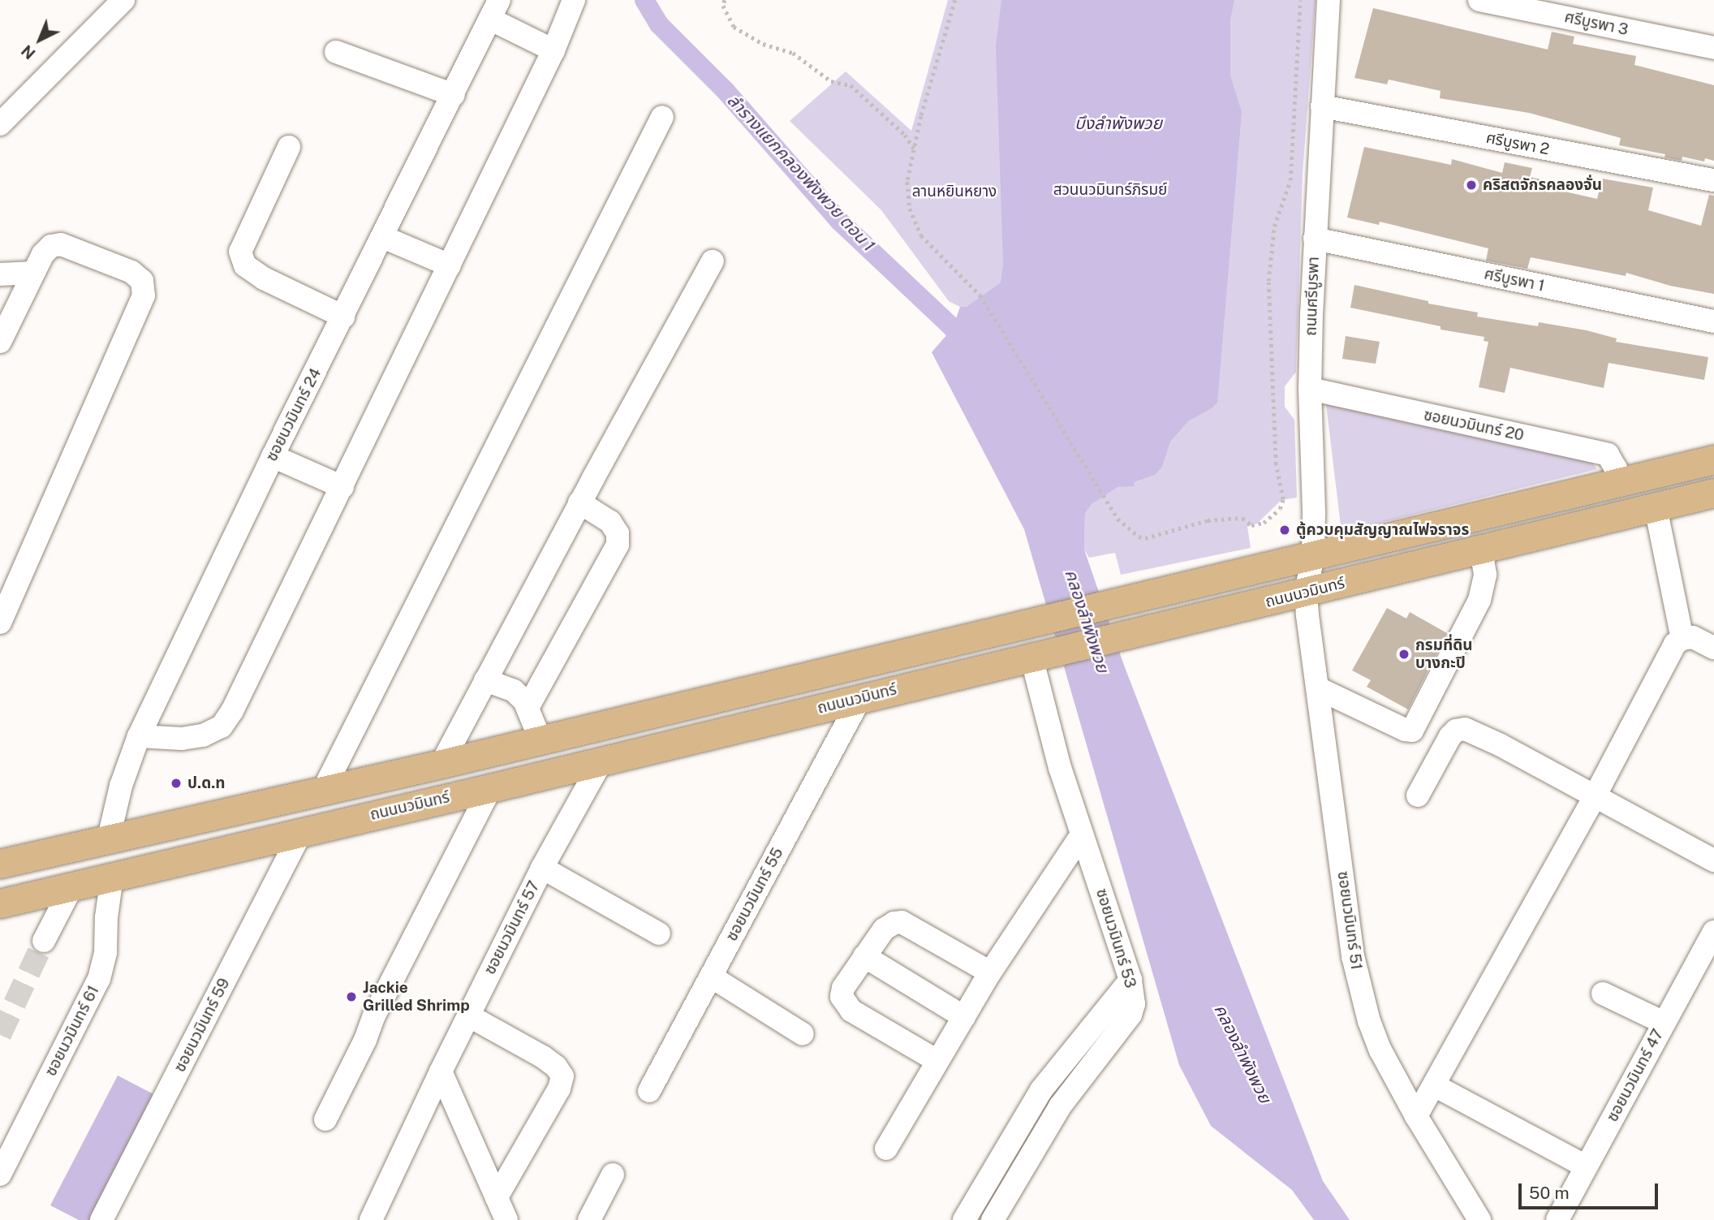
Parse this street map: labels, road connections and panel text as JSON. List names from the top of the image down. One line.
{"streets":{"main road":["ถนนนวมินทร์"],"street":["ศรีบูรพา 3","ศรีบูรพา 2","ศรีบูรพา 1","ถนนศรีบูรพา","ซอยนวมินทร์ 24","ซอยนวมินทร์ 20","ซอยนวมินทร์ 55","ซอยนวมินทร์ 51","ซอยนวมินทร์ 57","ซอยนวมินทร์ 53","ซอยนวมินทร์ 59","ซอยนวมินทร์ 61","ซอยนวมินทร์ 47"]},"crossings":[["ศรีบูรพา 2","ถนนศรีบูรพา"],["ศรีบูรพา 1","ถนนศรีบูรพา"],["ถนนศรีบูรพา","ซอยนวมินทร์ 20"],["ถนนศรีบูรพา","ถนนนวมินทร์"],["ถนนศรีบูรพา","ซอยนวมินทร์ 51"],["ถนนนวมินทร์","ซอยนวมินทร์ 55"],["ถนนนวมินทร์","ซอยนวมินทร์ 51"],["ถนนนวมินทร์","ซอยนวมินทร์ 57"],["ถนนนวมินทร์","ซอยนวมินทร์ 53"],["ถนนนวมินทร์","ซอยนวมินทร์ 59"],["ถนนนวมินทร์","ซอยนวมินทร์ 61"]],"water":["บึงลำพังพวย","ลำรางแยกคลองพังพวย ตอน 1","คลองลำพังพวย"],"parks":["สวนนวมินทร์ภิรมย์","ลานหยินหยาง"],"places":["คริสตจักรคลองจั่น","ตู้ควบคุมสัญญาณไฟจราจร","กรมที่ดิน บางกะปิ","ป.ด.ท","Jackie Grilled Shrimp"],"scale_bar":"50 m","north":"bottom left"}
